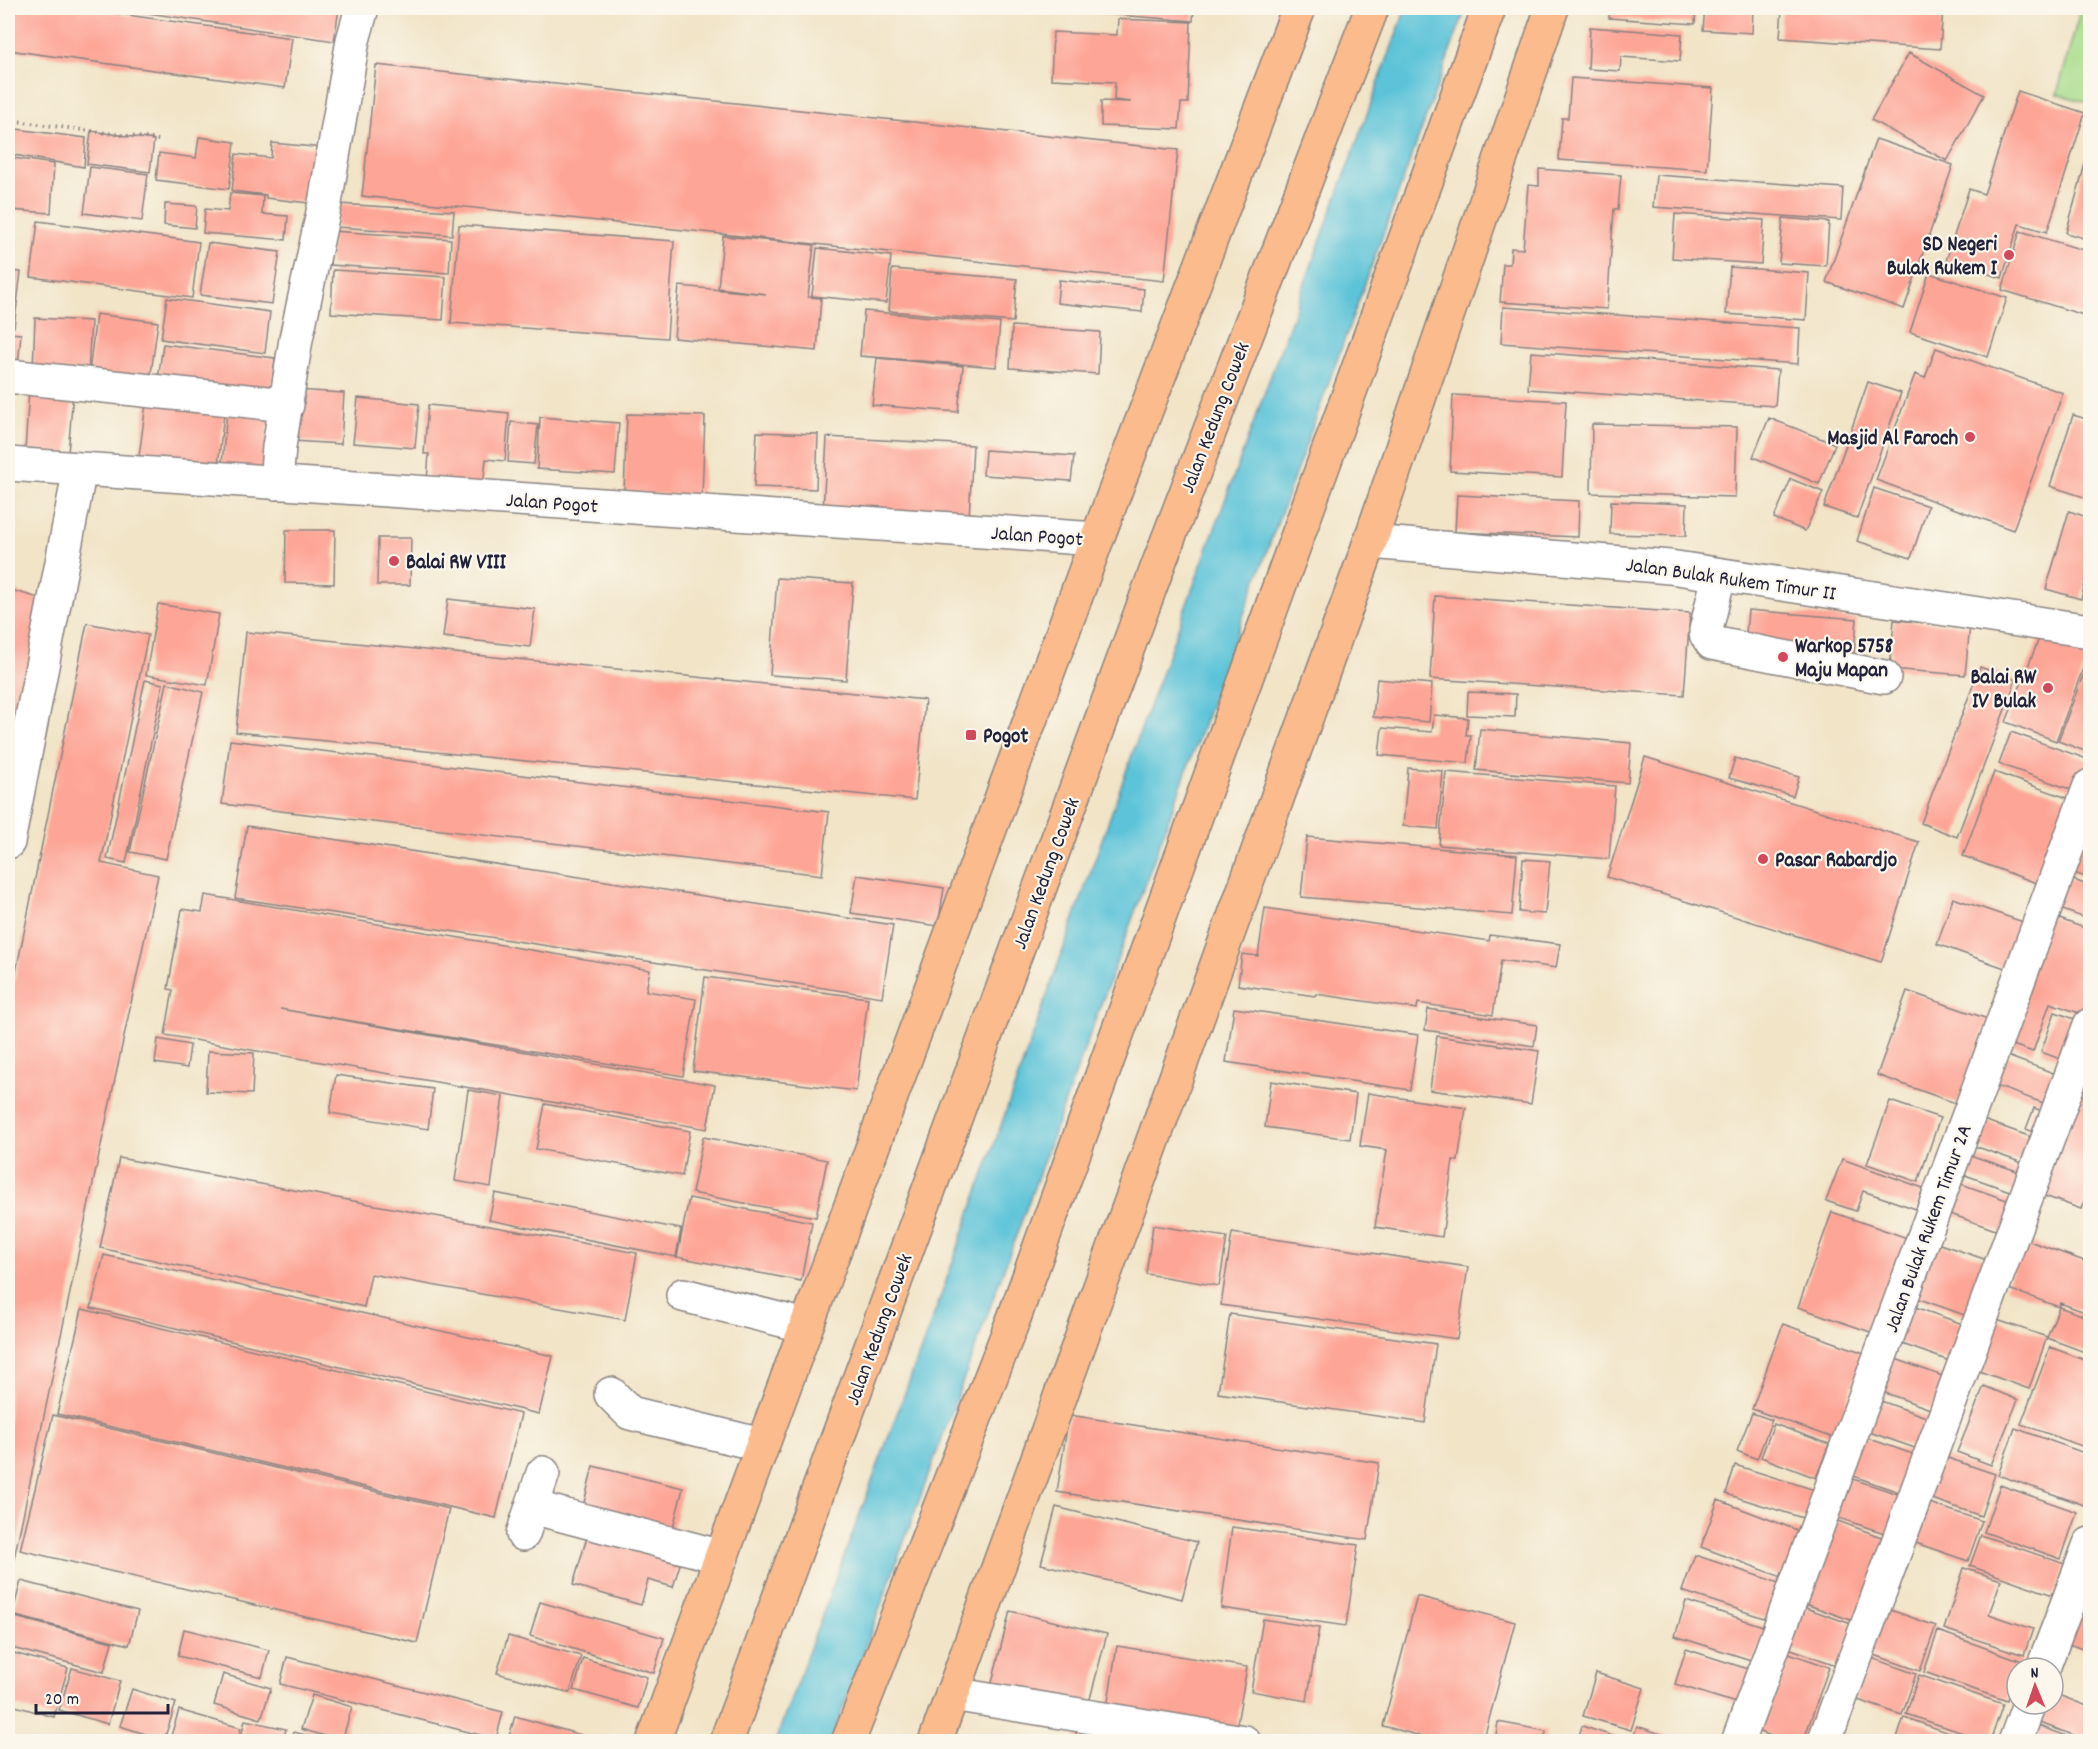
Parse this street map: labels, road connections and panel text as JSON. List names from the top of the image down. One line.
{"streets":{"main road":["Jalan Kedung Cowek"],"street":["Jalan Pogot","Jalan Bulak Rukem Timur II","Jalan Bulak Rukem Timur 2A"]},"places":{"other":["SD Negeri Bulak Rukem I","Masjid Al Faroch","Balai RW VIII","Warkop 5758 Maju Mapan","Balai RW IV Bulak","Pasar Rabardjo"],"transit":["Pogot"]},"scale_bar":"20 m","north":"top"}
